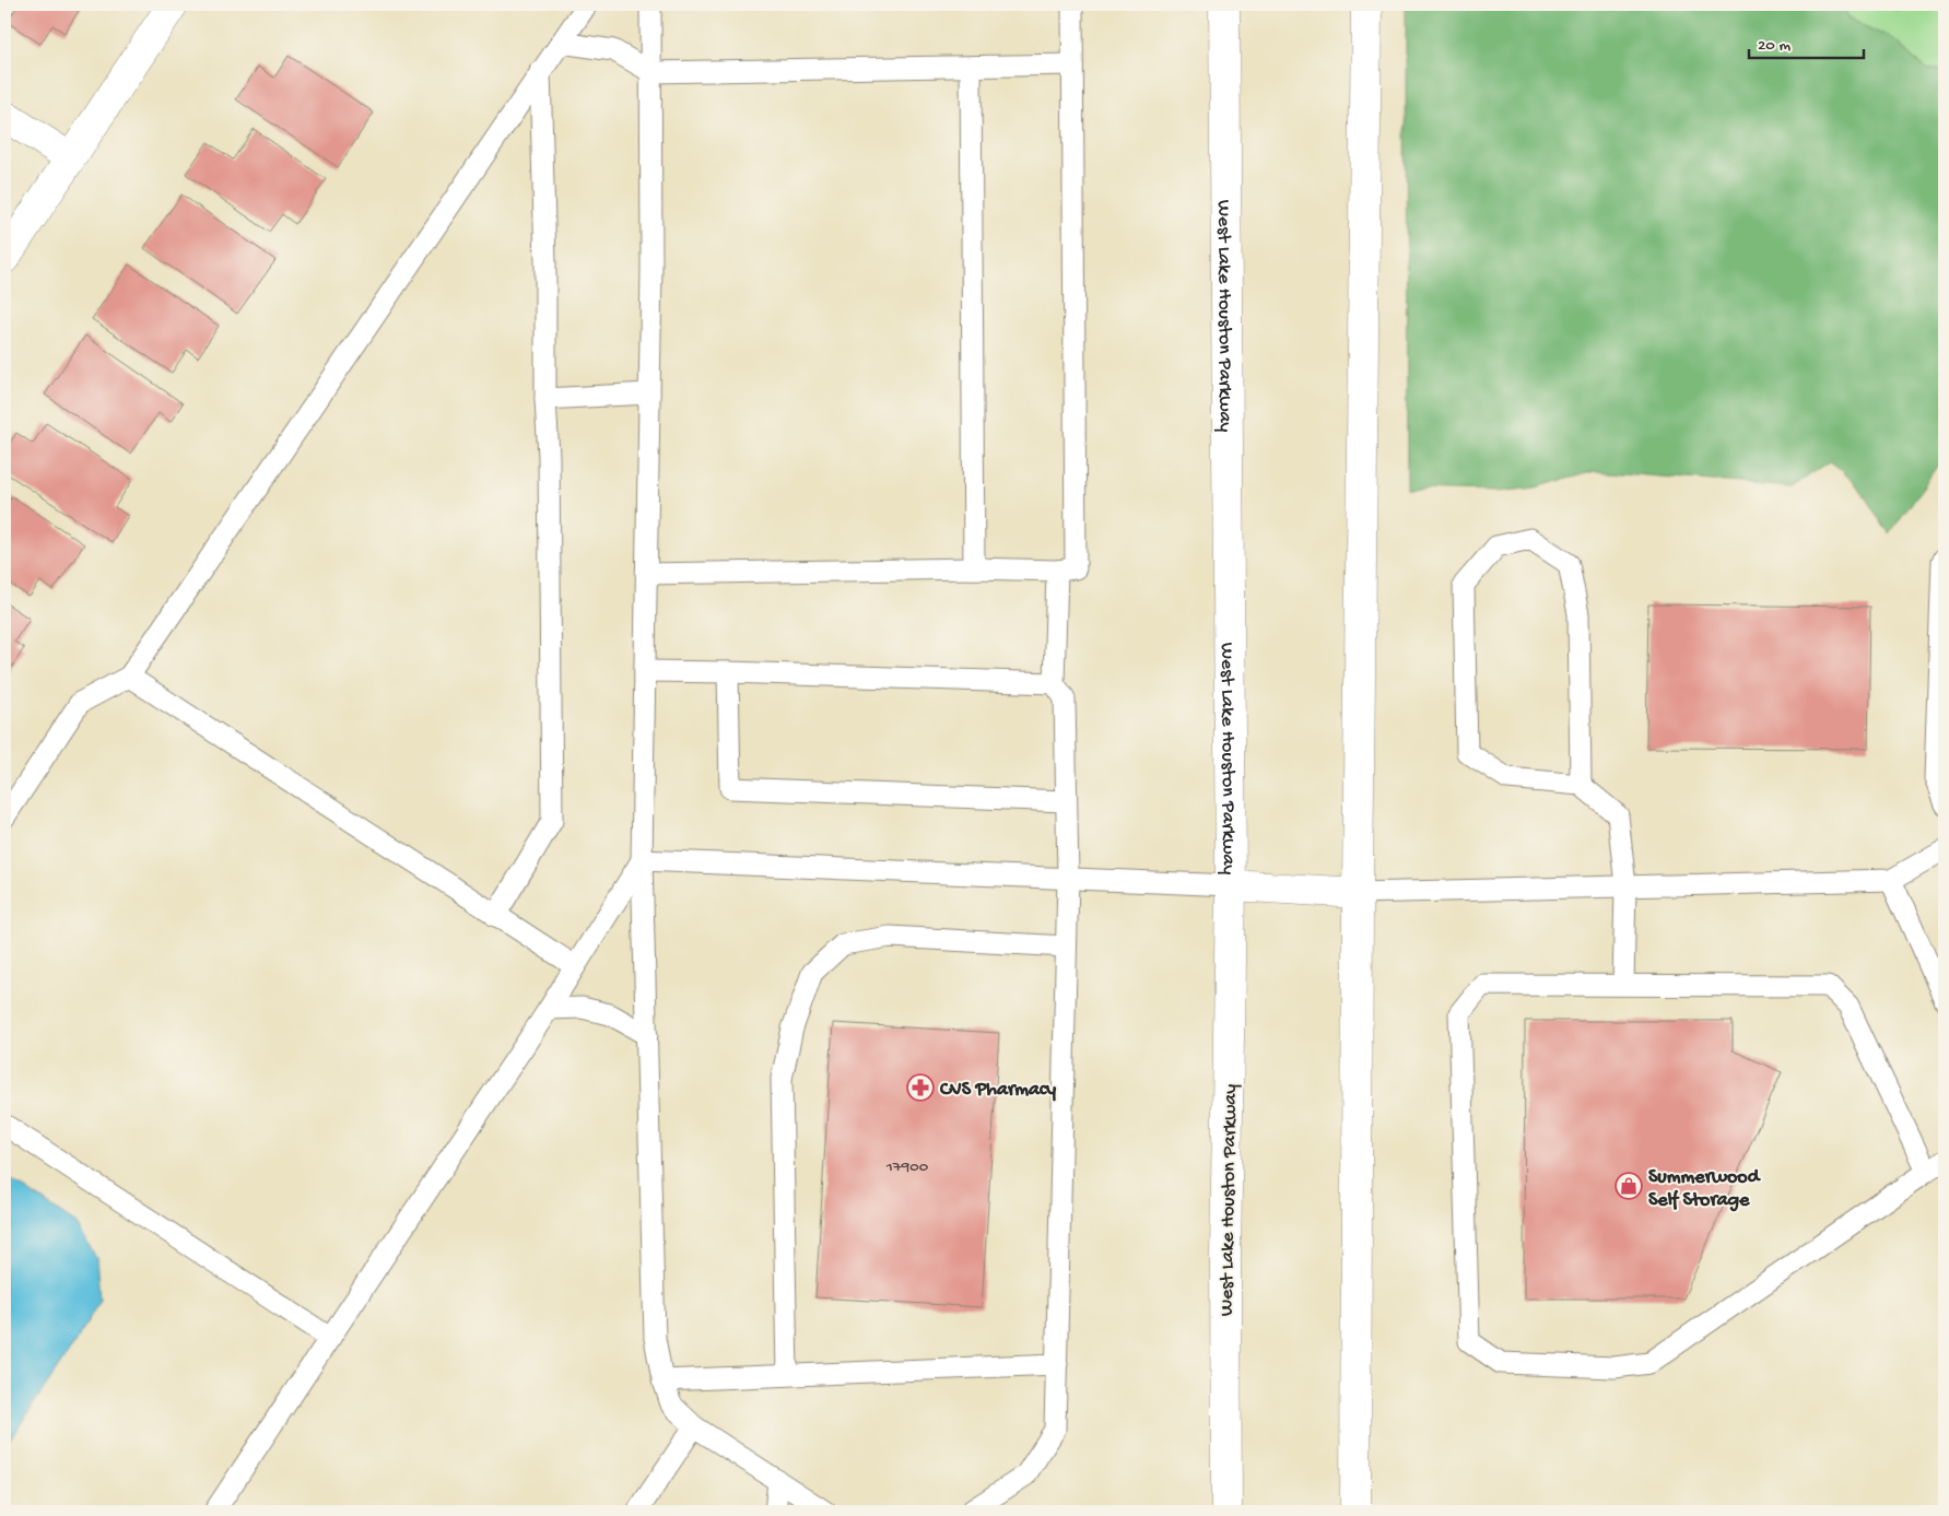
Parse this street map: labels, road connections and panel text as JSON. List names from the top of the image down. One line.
{"streets":{"main road":["West Lake Houston Parkway"]},"places":{"pharmacy":["CVS Pharmacy"],"shop":["Summerwood Self Storage"]},"house_numbers":["17900"],"scale_bar":"20 m"}
